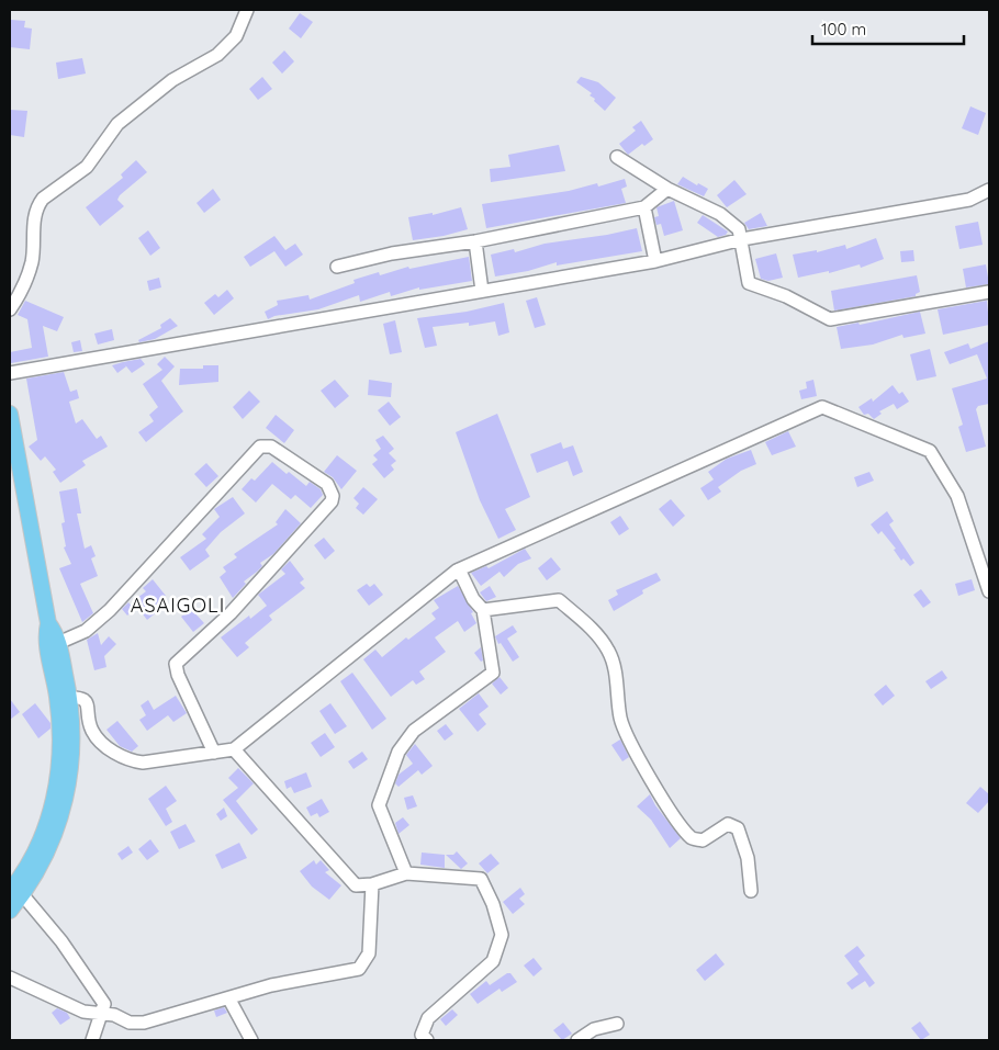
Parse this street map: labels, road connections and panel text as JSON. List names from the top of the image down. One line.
{"districts":["ASAIGOLI"],"scale_bar":"100 m"}
